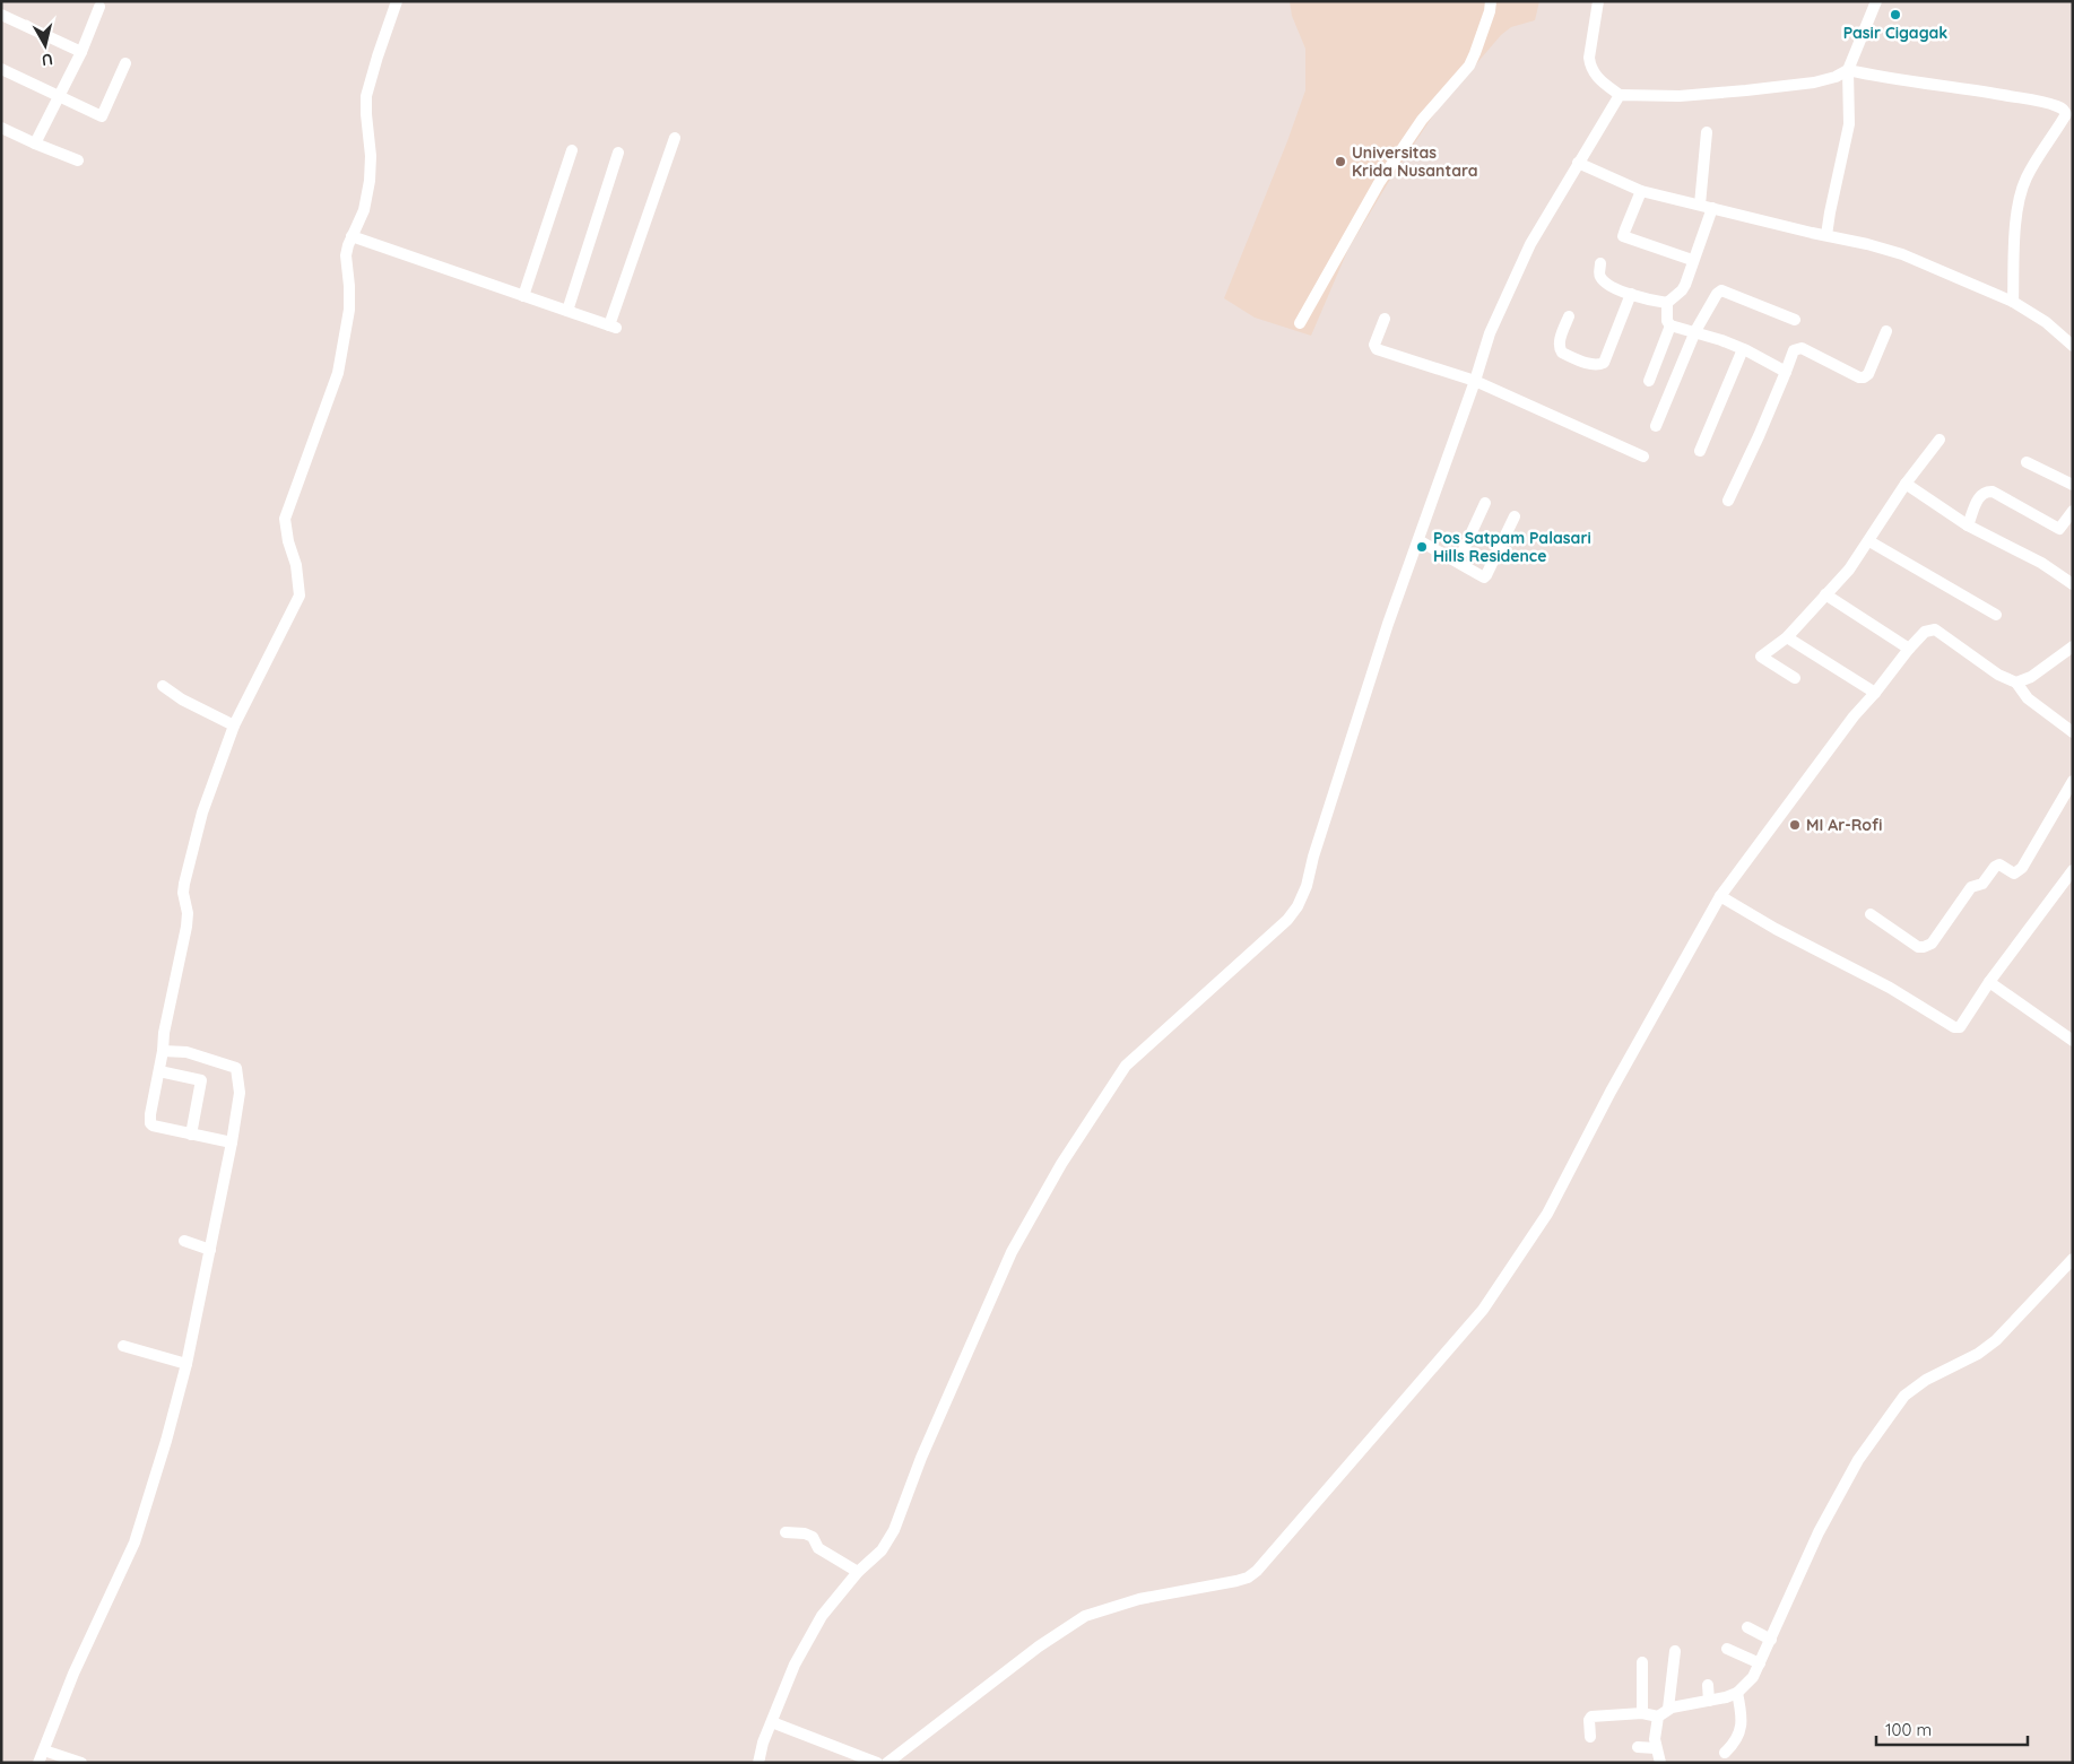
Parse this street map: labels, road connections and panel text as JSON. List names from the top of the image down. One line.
{"places":["Pasir Cigagak","Universitas Krida Nusantara","Pos Satpam Palasari Hills Residence","MI Ar-Rofi"],"scale_bar":"100 m","north":"bottom"}
